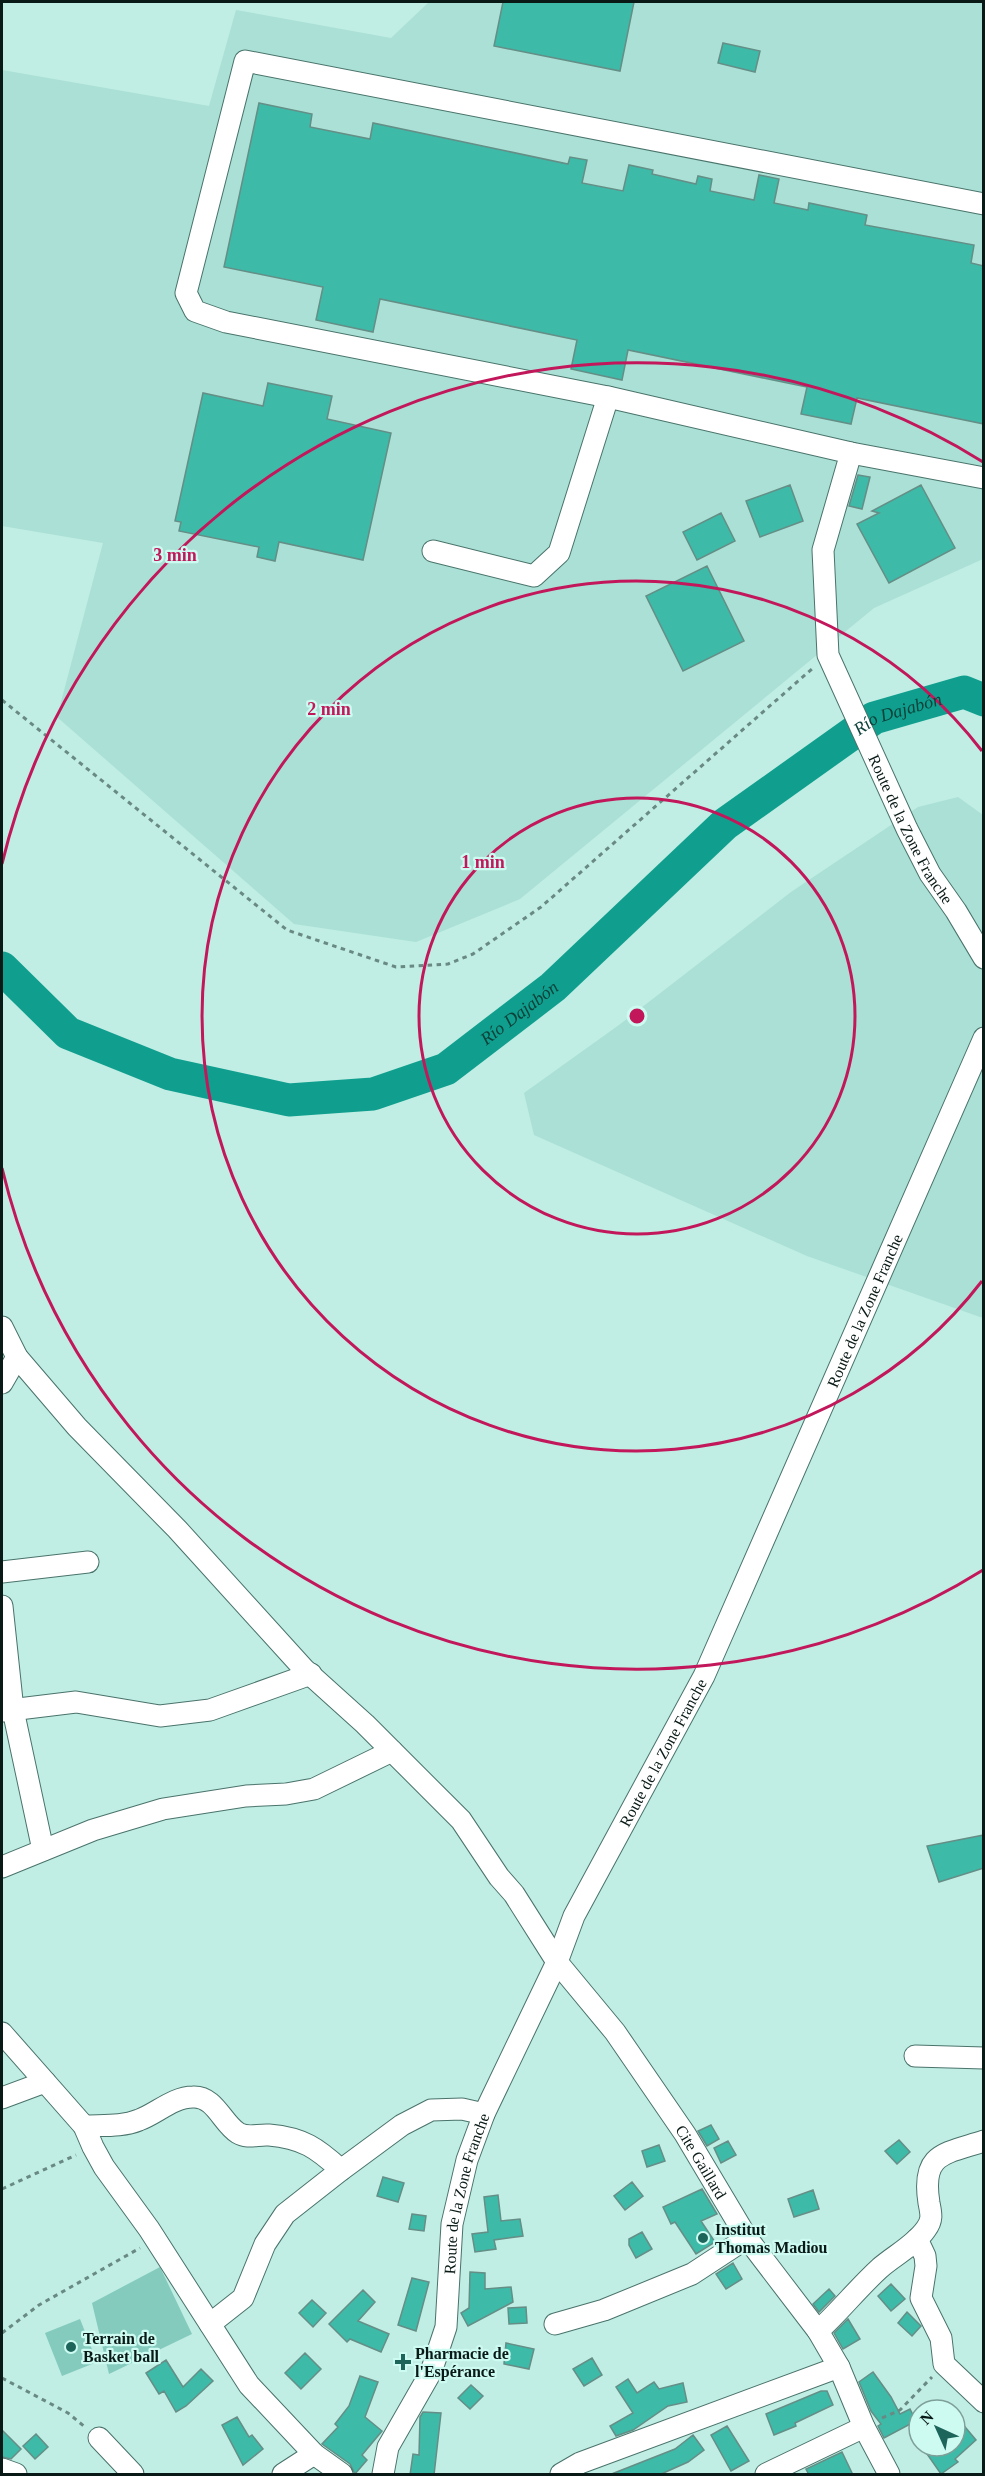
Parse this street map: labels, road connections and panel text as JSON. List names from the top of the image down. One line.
{"streets":{"street":["Route de la Zone Franche","Cite Gaillard"]},"crossings":[["Route de la Zone Franche","Cite Gaillard"]],"water":["Río Dajabón"],"places":{"other":["Institut Thomas Madiou","Terrain de Basket ball"],"health":["Pharmacie de l'Espérance"]},"north":"top left","rings":["3 min","2 min","1 min"]}
